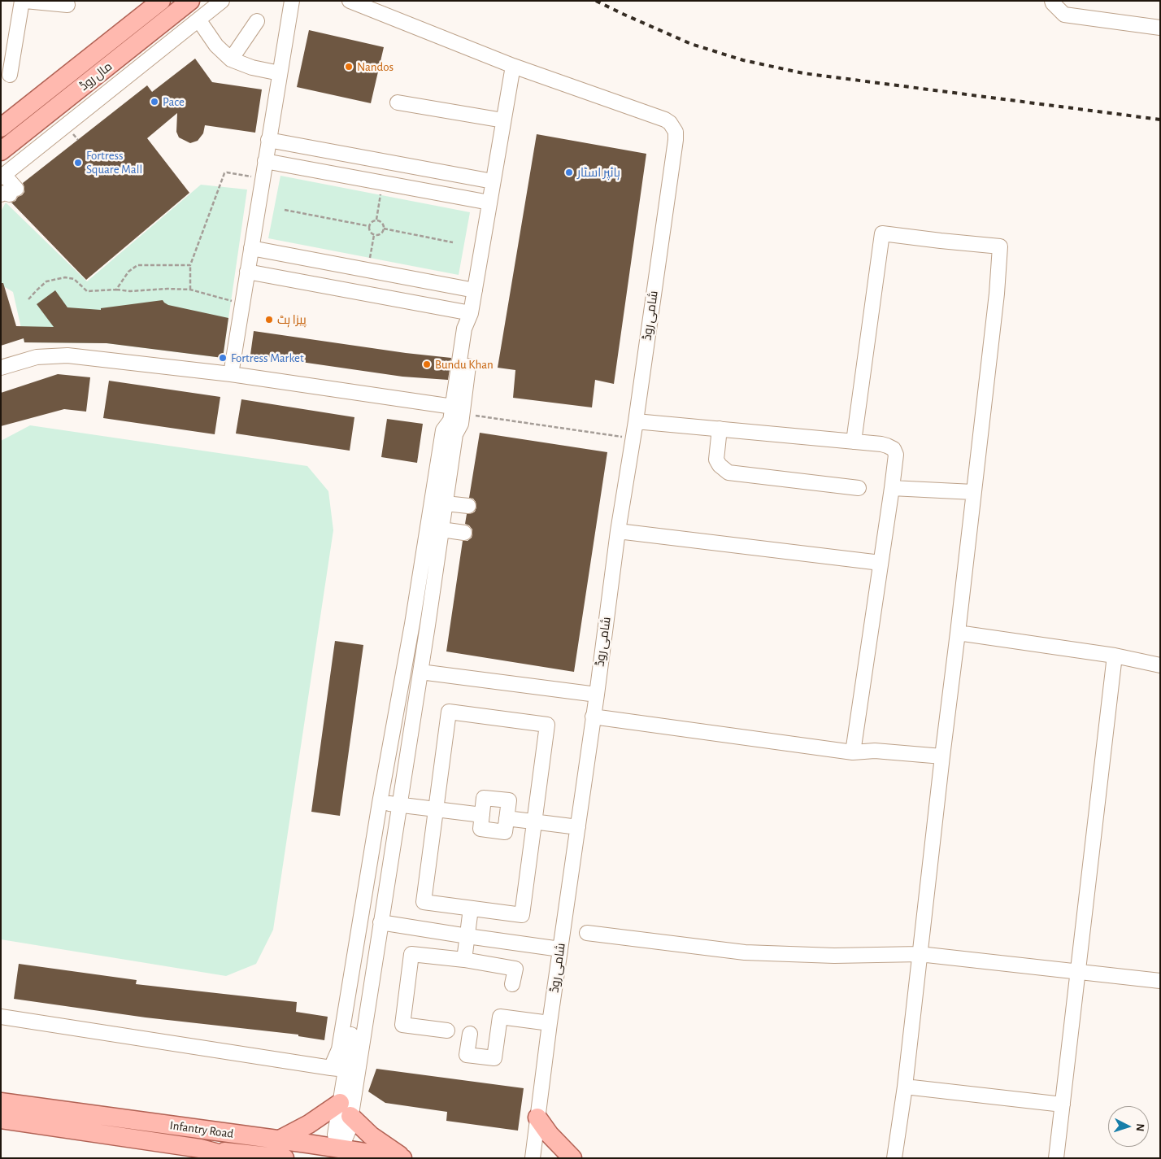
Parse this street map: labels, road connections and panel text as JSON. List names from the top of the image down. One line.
{"streets":{"main road":["مال روڈ","Infantry Road"],"street":["شامی روڈ"]},"places":["Nandos","Pace","Fortress Square Mall","ہائپر اسٹار","پیزا ہٹ","Fortress Market","Bundu Khan"],"north":"right"}
